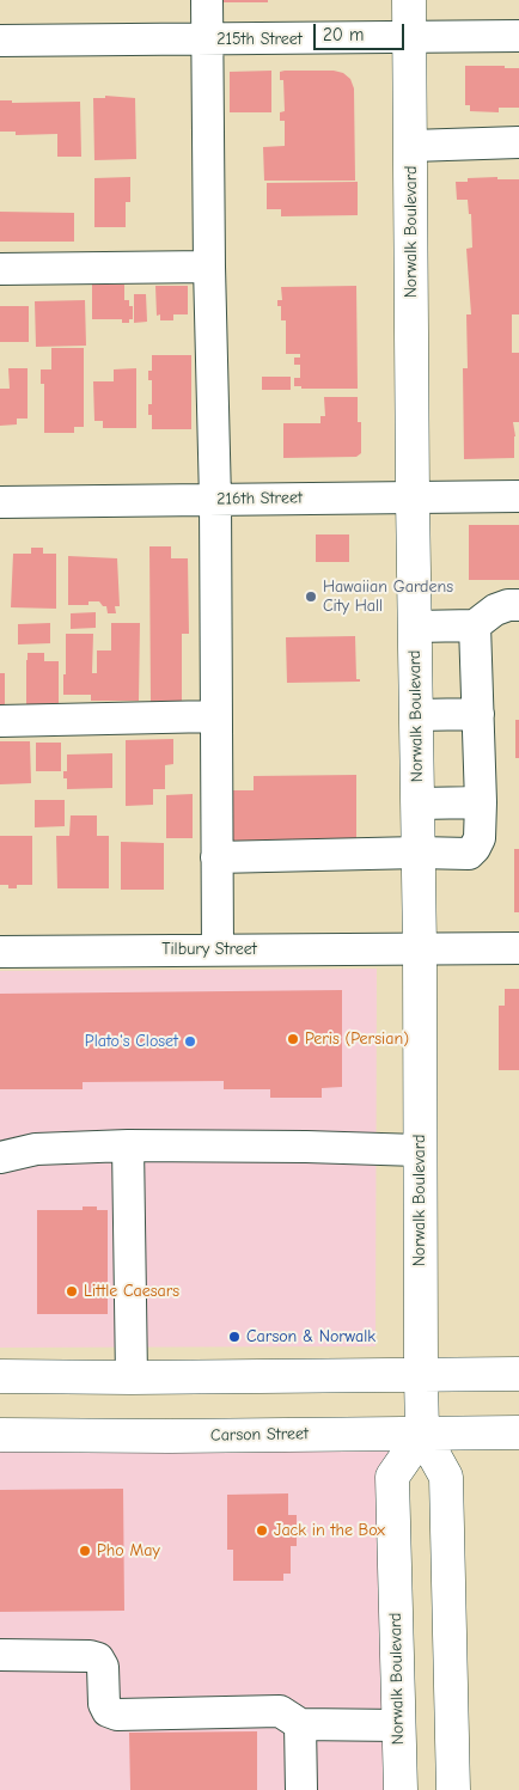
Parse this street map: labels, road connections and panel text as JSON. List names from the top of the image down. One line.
{"streets":{"main road":["Norwalk Boulevard","Carson Street"],"street":["215th Street","216th Street","Tilbury Street"]},"crossings":[["215th Street","Norwalk Boulevard"],["Norwalk Boulevard","216th Street"],["Norwalk Boulevard","Tilbury Street"],["Norwalk Boulevard","Carson Street"]],"places":["Hawaiian Gardens City Hall","Peris (Persian)","Plato's Closet","Little Caesars","Carson & Norwalk","Jack in the Box","Pho May"],"scale_bar":"20 m"}
